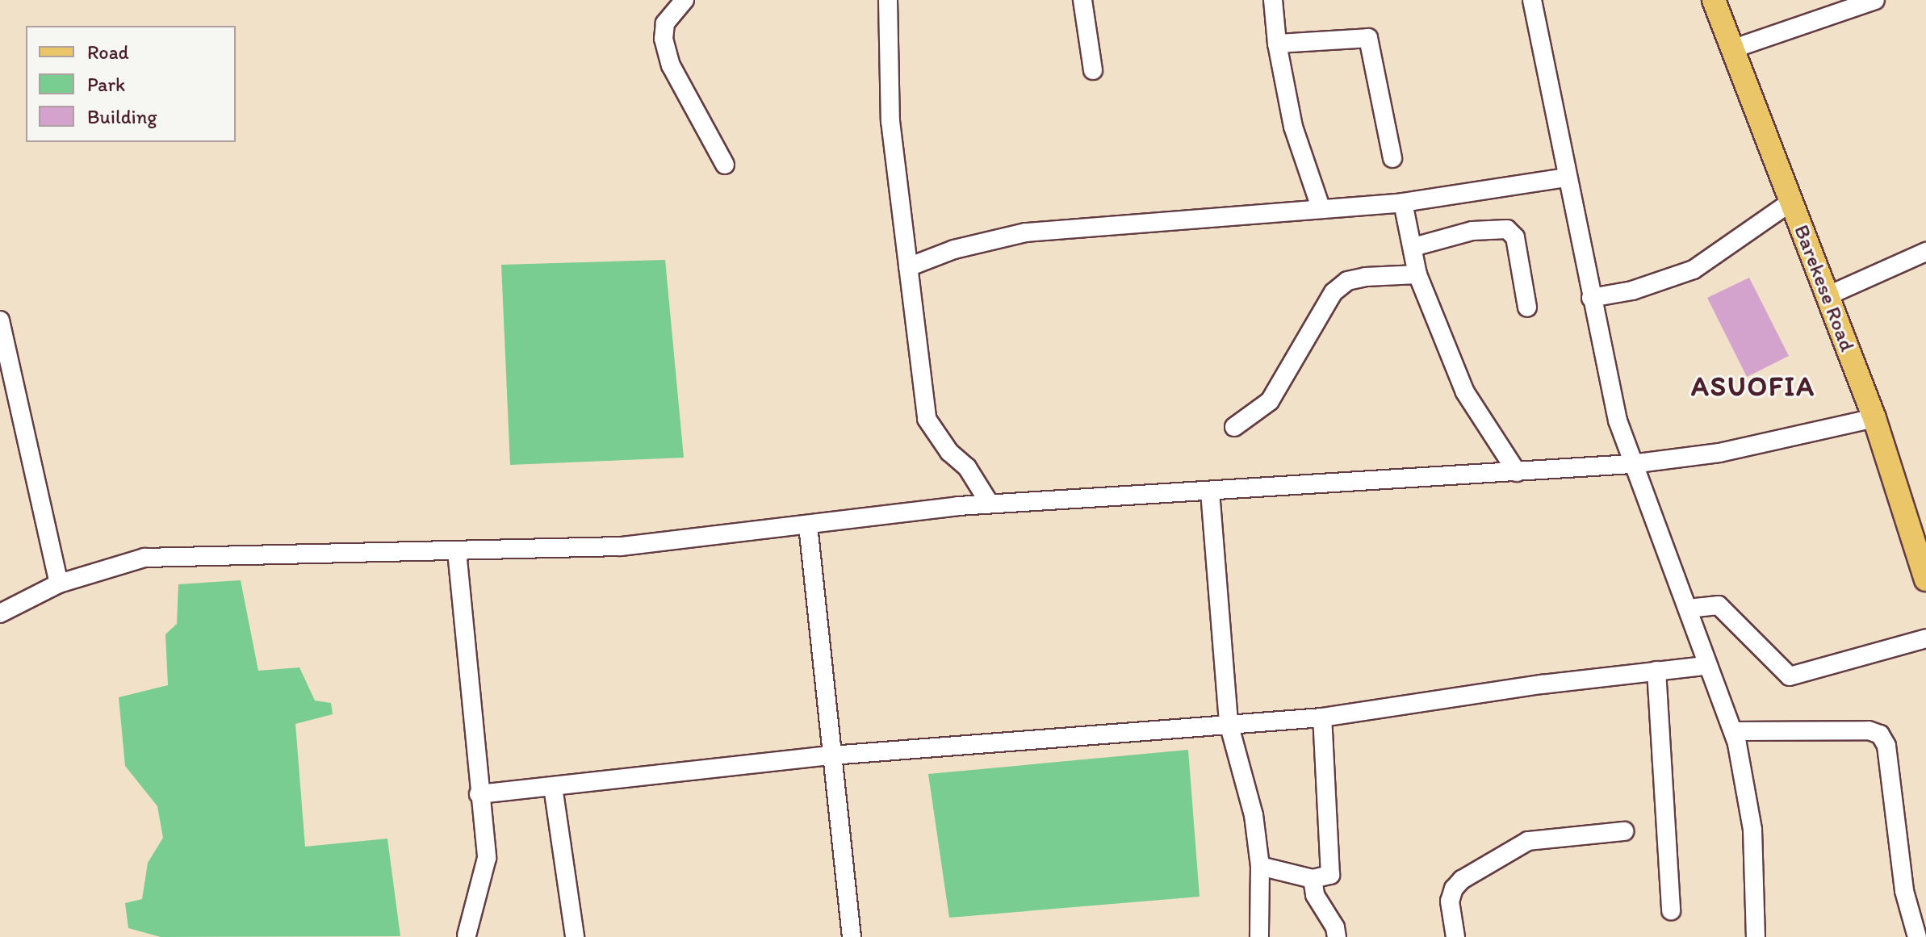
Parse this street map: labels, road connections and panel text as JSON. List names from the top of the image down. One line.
{"streets":{"main road":["Barekese Road"]},"districts":["ASUOFIA"],"legend":["Road","Park","Building"]}
